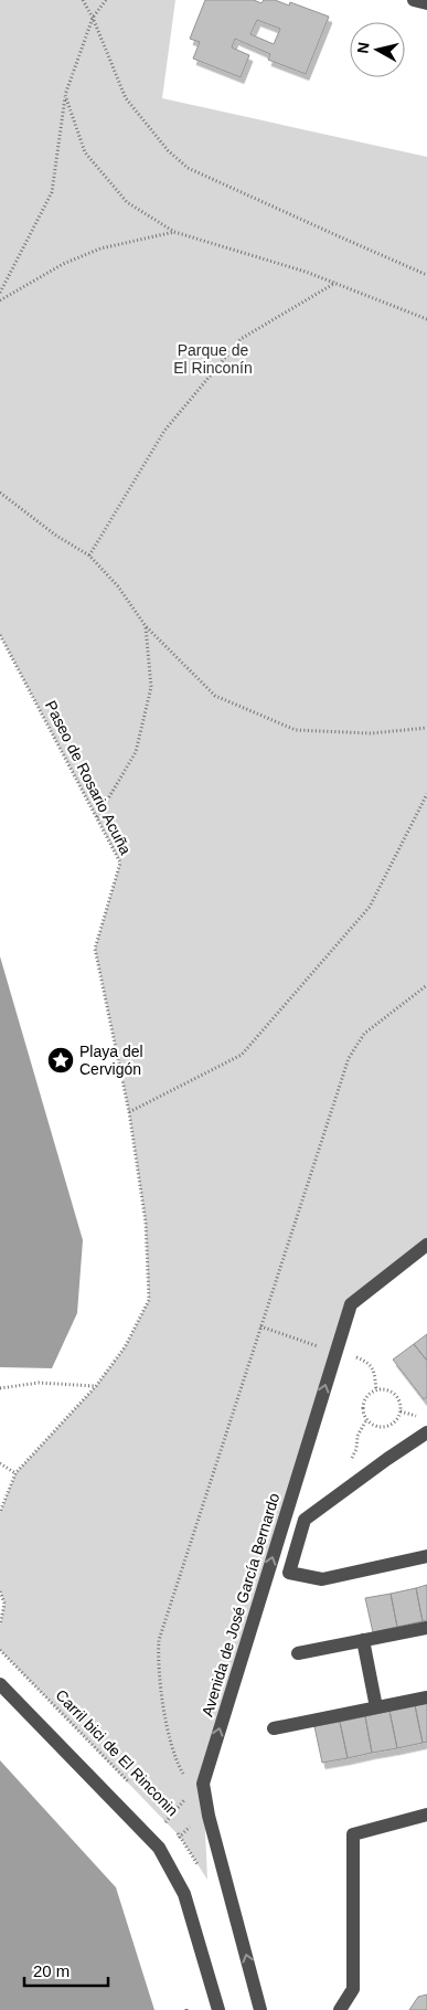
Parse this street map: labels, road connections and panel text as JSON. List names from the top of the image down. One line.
{"streets":{"street":["Avenida de José García Bernardo"],"path":["Paseo de Rosario Acuña","Carril bici de El Rinconin"]},"one_way":["Avenida de José García Bernardo"],"parks":["Parque de El Rinconín"],"places":{"place":["Playa del Cervigón"]},"scale_bar":"20 m","north":"left"}
